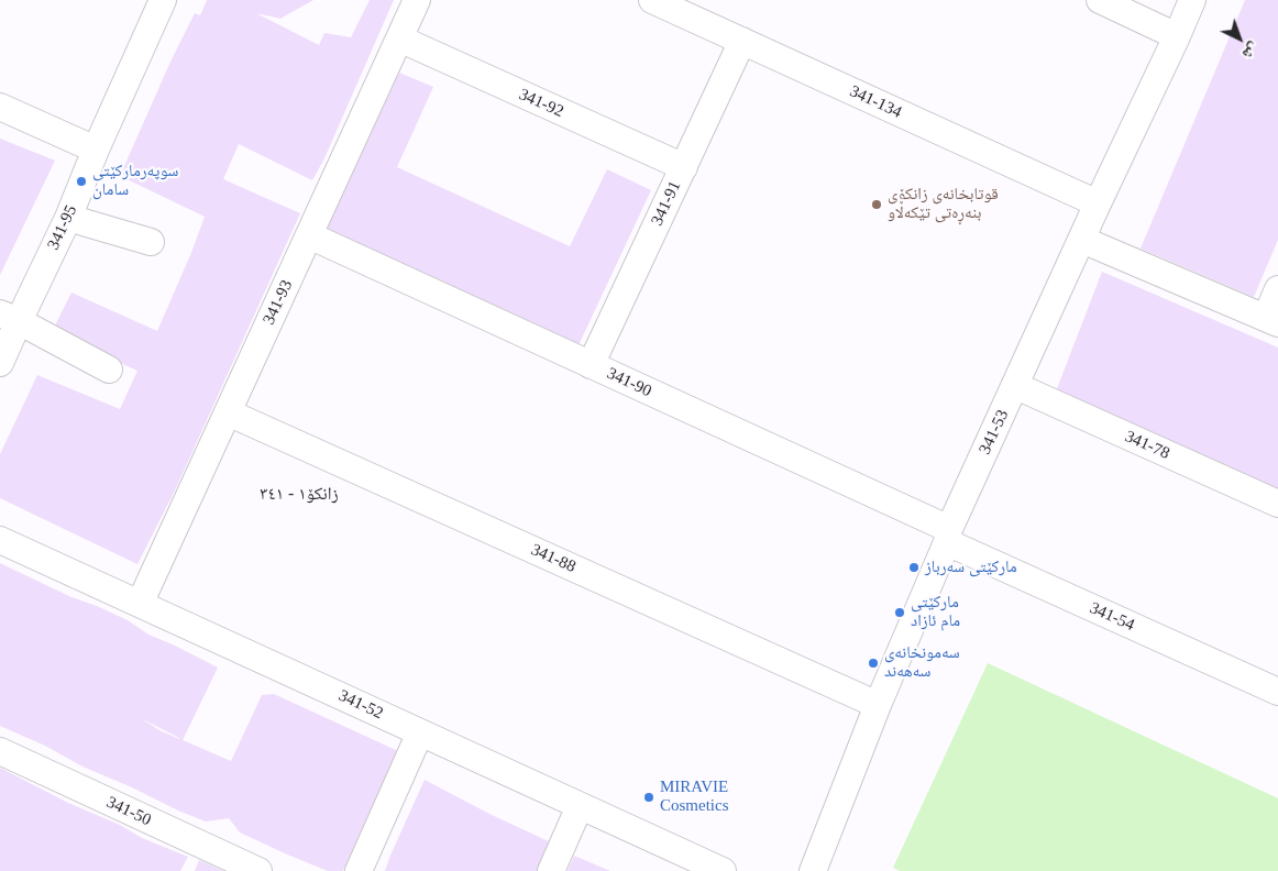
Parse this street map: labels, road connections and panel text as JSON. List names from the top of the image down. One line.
{"streets":{"street":["341-134","341-92","341-91","341-95","341-93","341-90","341-53","341-78","341-88","341-54","341-52","341-50"]},"crossings":[["341-134","341-91"],["341-134","341-53"],["341-92","341-91"],["341-92","341-93"],["341-91","341-90"],["341-93","341-90"],["341-93","341-88"],["341-93","341-52"],["341-90","341-53"],["341-90","341-54"],["341-53","341-78"],["341-53","341-88"],["341-53","341-54"]],"districts":["زانکۆ١ - ٣٤١"],"places":["سوپەرمارکێتی سامان","قوتابخانه‌ی زانکۆی بنەڕەتی تێکەڵاو","مارکێتی سەرباز","مارکێتی مام ئازاد","سەمونخانەی سەھەند","MIRAVIE Cosmetics"],"north":"bottom right"}
